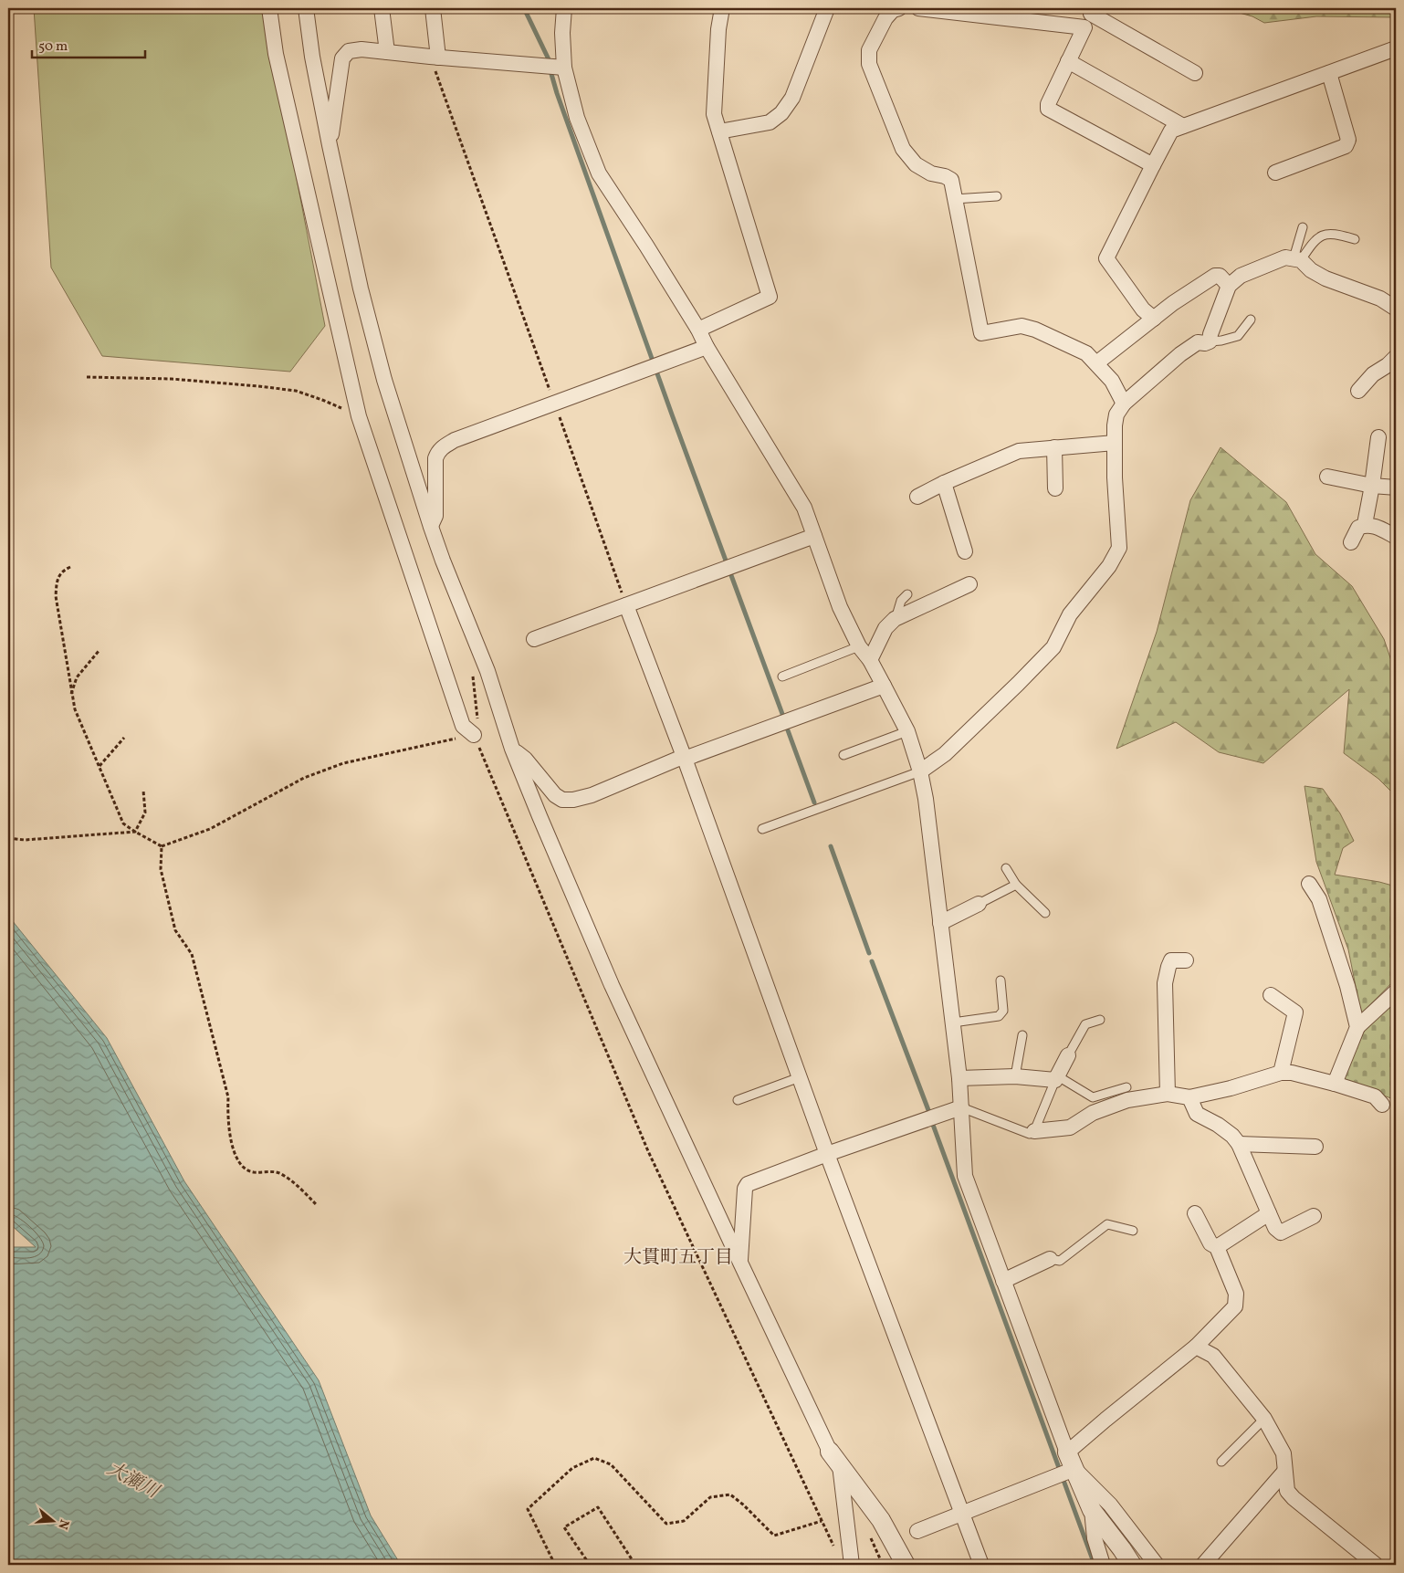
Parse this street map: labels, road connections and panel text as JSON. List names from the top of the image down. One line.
{"districts":["大貫町五丁目"],"water":["大瀬川"],"scale_bar":"50 m","north":"right"}
